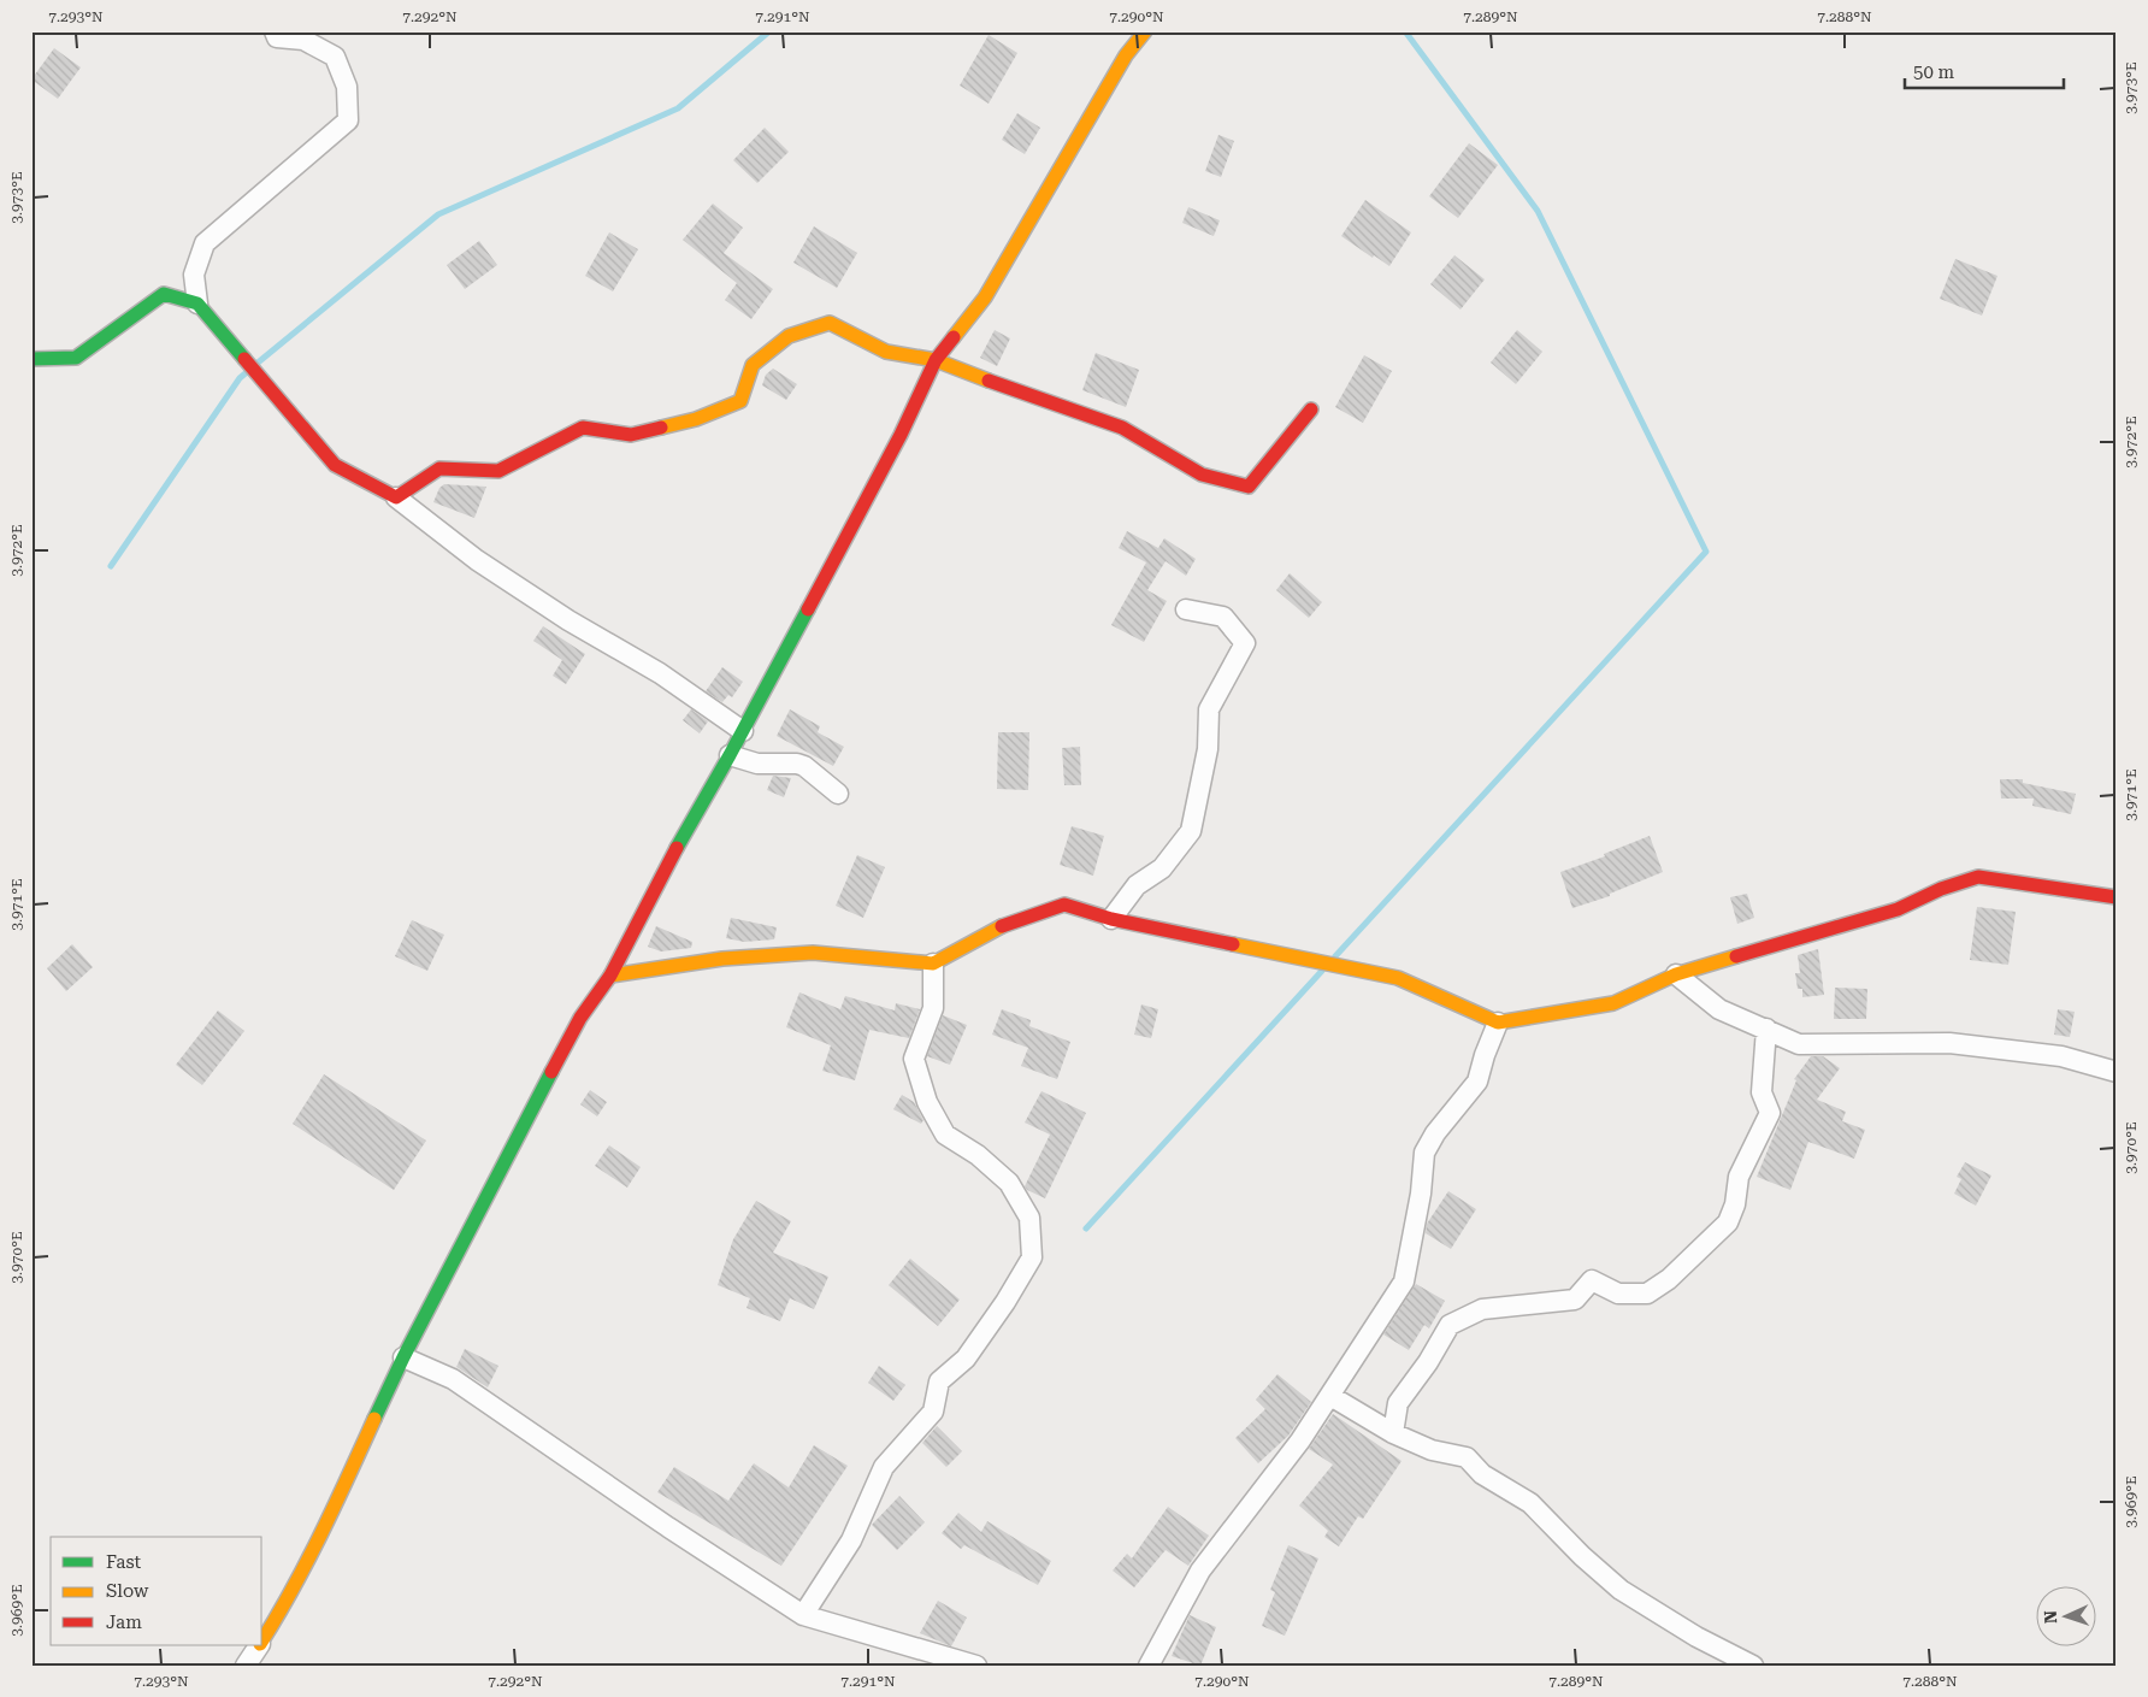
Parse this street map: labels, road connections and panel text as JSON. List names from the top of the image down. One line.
{"legend":["Fast","Slow","Jam"],"scale_bar":"50 m","north":"left","coordinates":["7.293°N","7.292°N","7.291°N","7.290°N","7.289°N","7.288°N","3.973°E","3.972°E","3.971°E","3.970°E","3.969°E"]}
